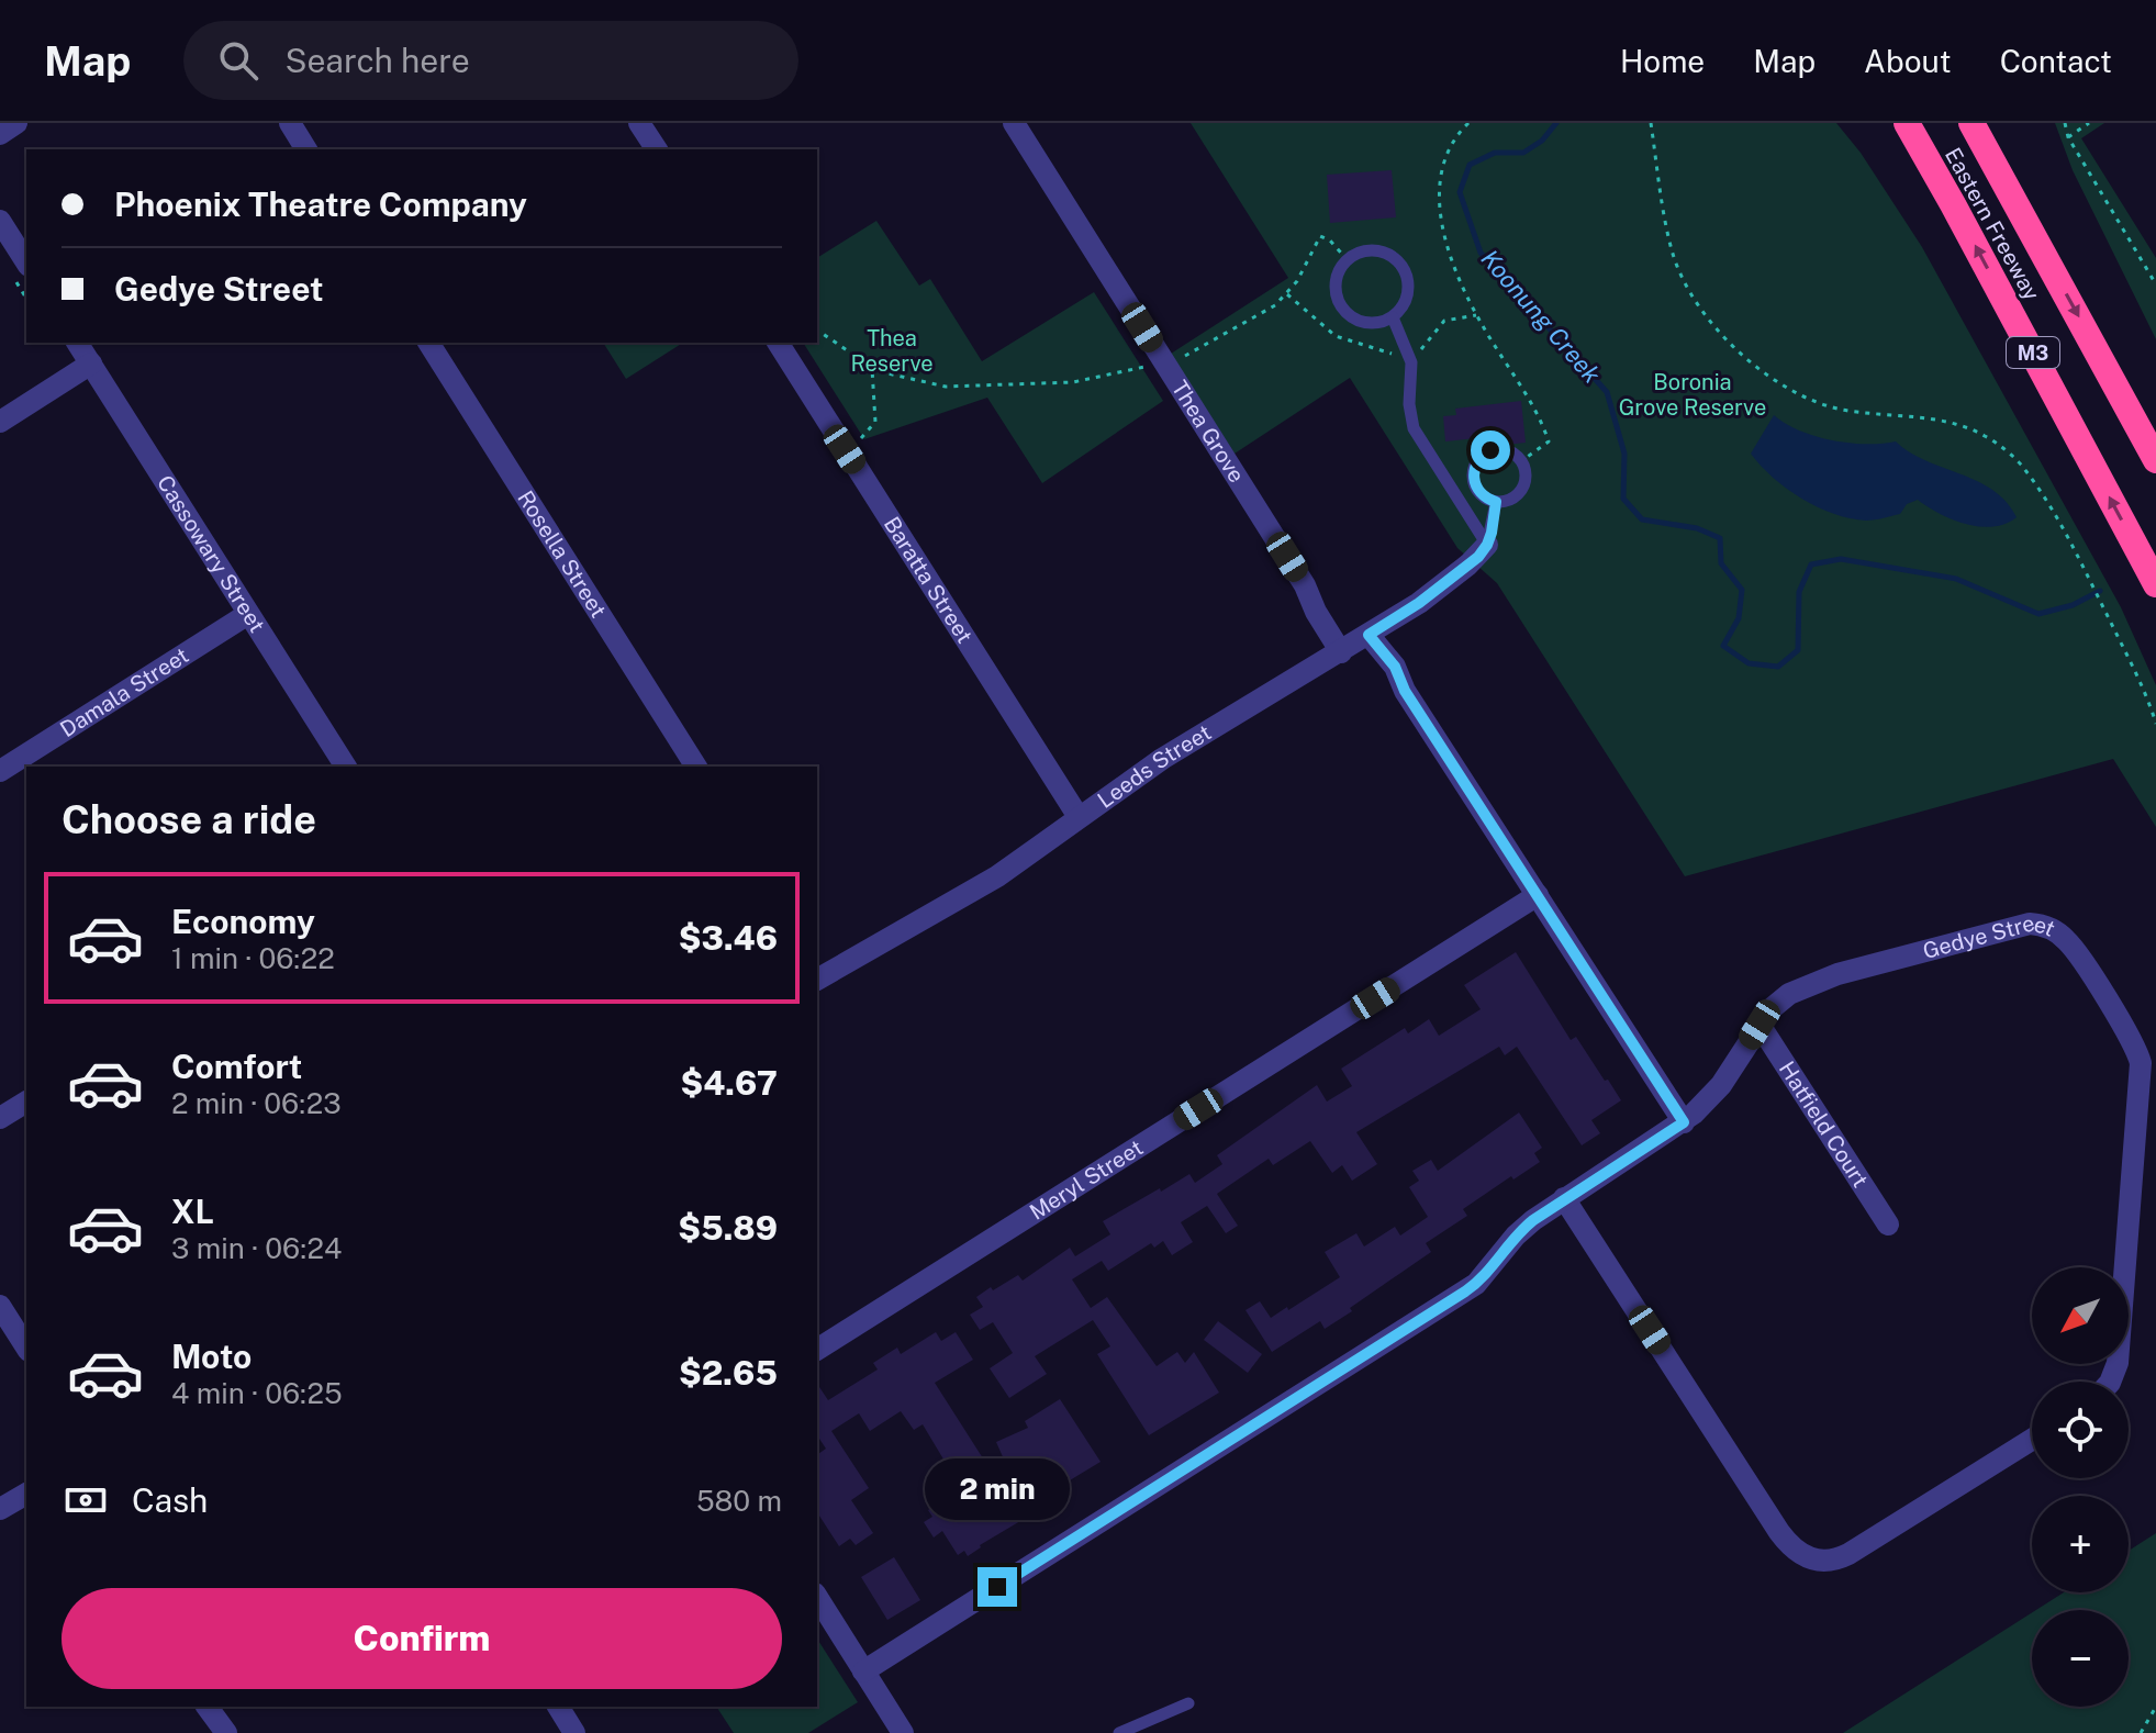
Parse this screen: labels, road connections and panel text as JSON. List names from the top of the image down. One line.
{"streets":{"highway":["Eastern Freeway","M3"],"street":["Thea Grove","Cassowary Street","Rosella Street","Baratta Street","Damala Street","Leeds Street","Gedye Street","Hatfield Court","Meryl Street"]},"crossings":[["Thea Grove","Leeds Street"],["Cassowary Street","Damala Street"],["Baratta Street","Leeds Street"],["Gedye Street","Hatfield Court"]],"water":["Koonung Creek"],"parks":["Thea Reserve","Boronia Grove Reserve"],"north":"bottom left","page":{"header":"Map","search":"Search here","nav":["Home","Map","About","Contact"],"banner":["Phoenix Theatre Company","Gedye Street"],"heading":"Choose a ride","list":[{"name":"Economy","note":"1 min · 06:22","value":"$3.46"},{"name":"Comfort","note":"2 min · 06:23","value":"$4.67"},{"name":"XL","note":"3 min · 06:24","value":"$5.89"},{"name":"Moto","note":"4 min · 06:25","value":"$2.65"}],"map_buttons":["+","−"],"pay":["Cash","580 m"],"bubble":"2 min","buttons":"Confirm"}}
